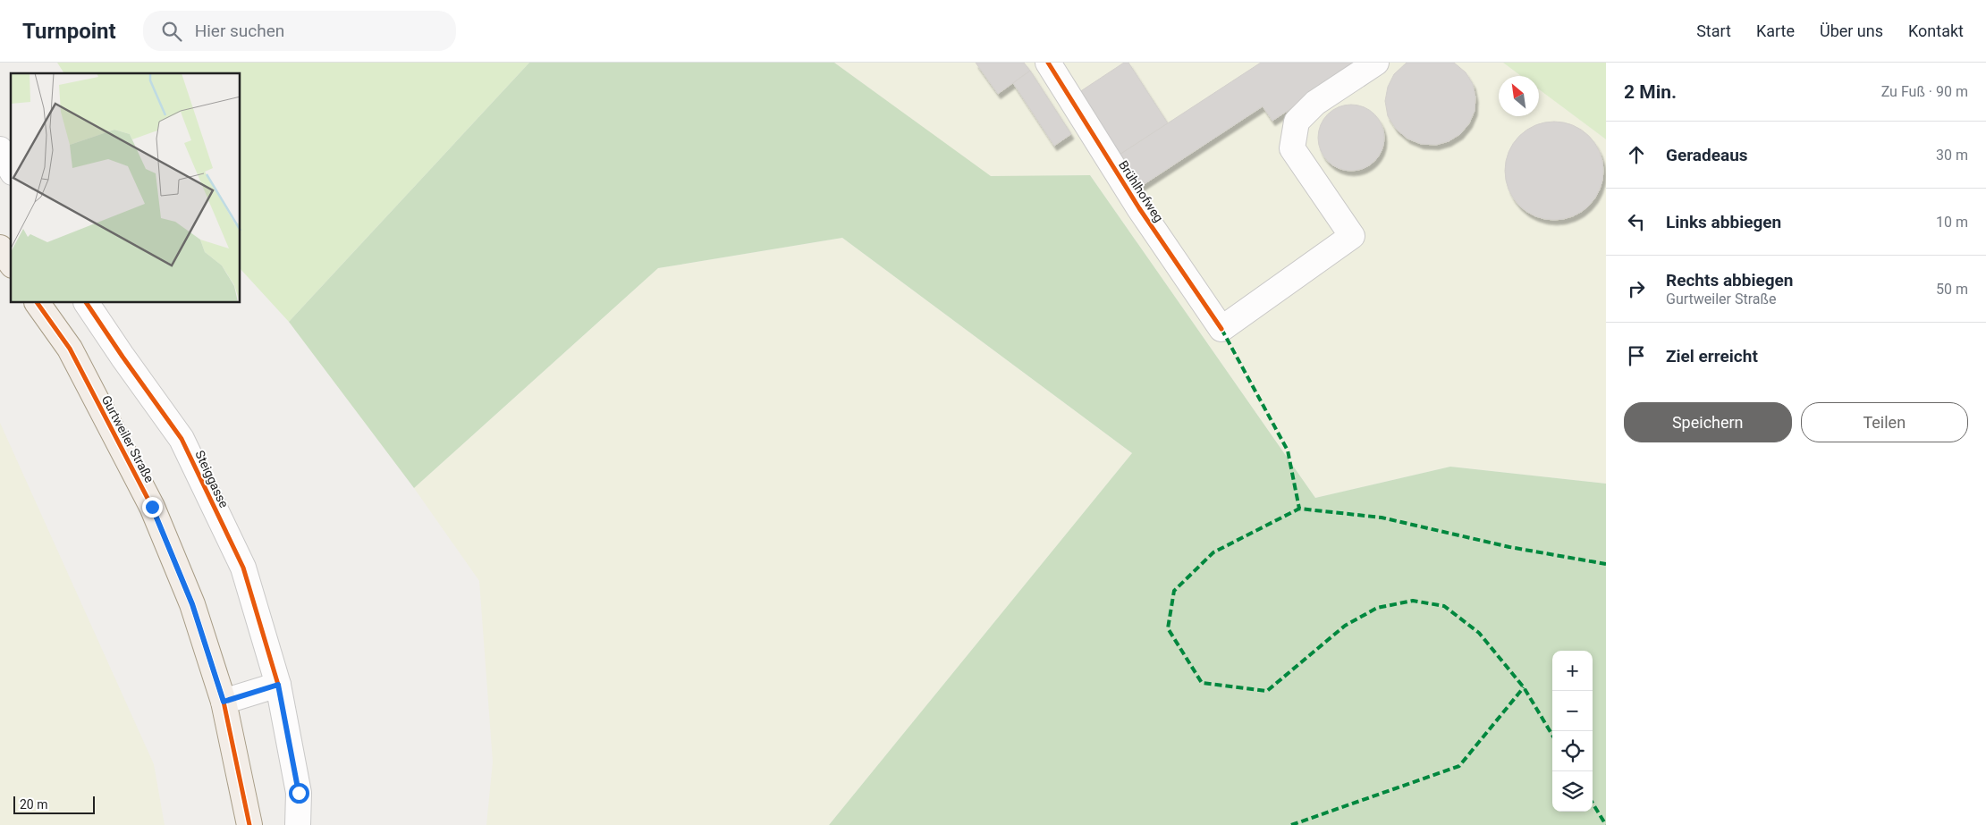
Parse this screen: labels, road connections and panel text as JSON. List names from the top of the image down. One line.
{"streets":{"main road":["Gurtweiler Straße"],"street":["Brühlhofweg","Steiggasse"]},"scale_bar":"20 m","north":"top left","page":{"header":"Turnpoint","search":"Hier suchen","nav":["Start","Karte","Über uns","Kontakt"],"heading":["2 Min.","Zu Fuß · 90 m"],"list":[["Geradeaus","30 m"],["Links abbiegen","10 m"],["Rechts abbiegen","Gurtweiler Straße","50 m"],"Ziel erreicht"],"buttons":["Speichern","Teilen"],"map_buttons":["+","−"],"scale":"20 m"}}
